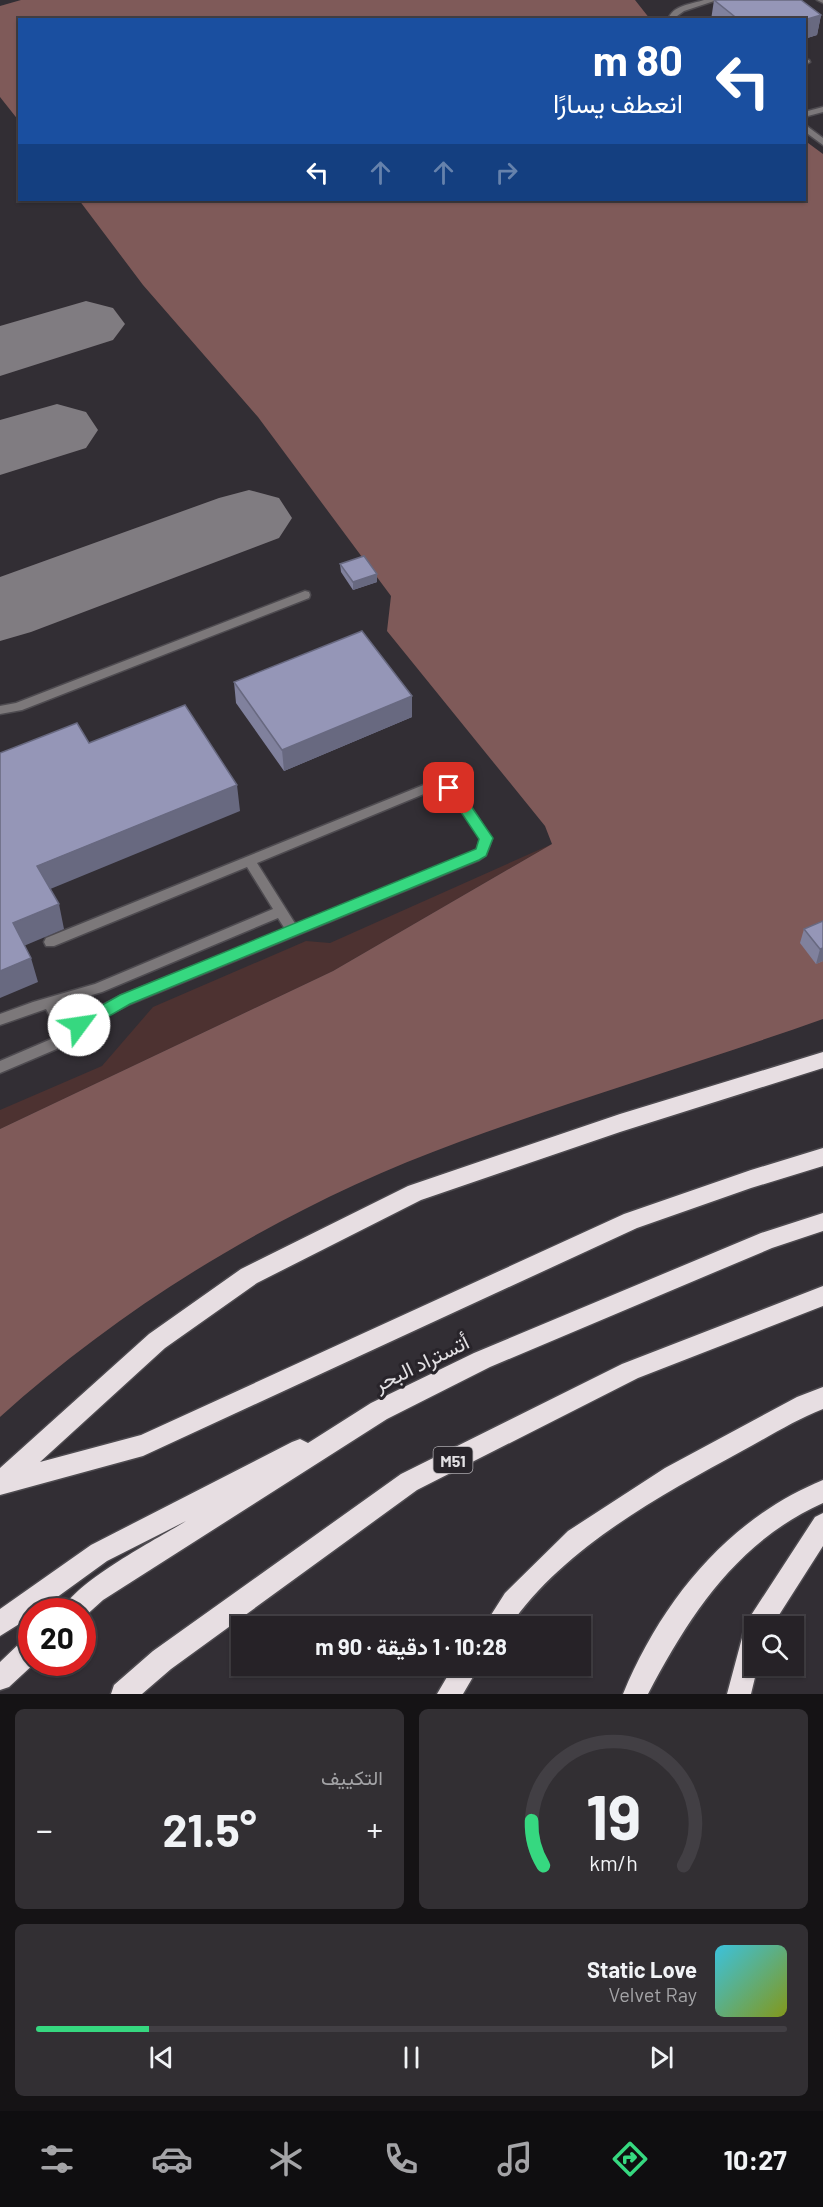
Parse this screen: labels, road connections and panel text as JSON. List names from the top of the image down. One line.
{"streets":{"highway":["أتستراد البحر","M51"]},"page":{"turn":["80 m","انعطف يسارًا"],"limit":"20","trip":"10:28 · 1 دقيقة · 90 m","tile":"التكييف","heat":["−","21.5°","+"],"song":["Static Love","Velvet Ray"],"tabs":"10:27","gauge":["19","km/h"]}}
